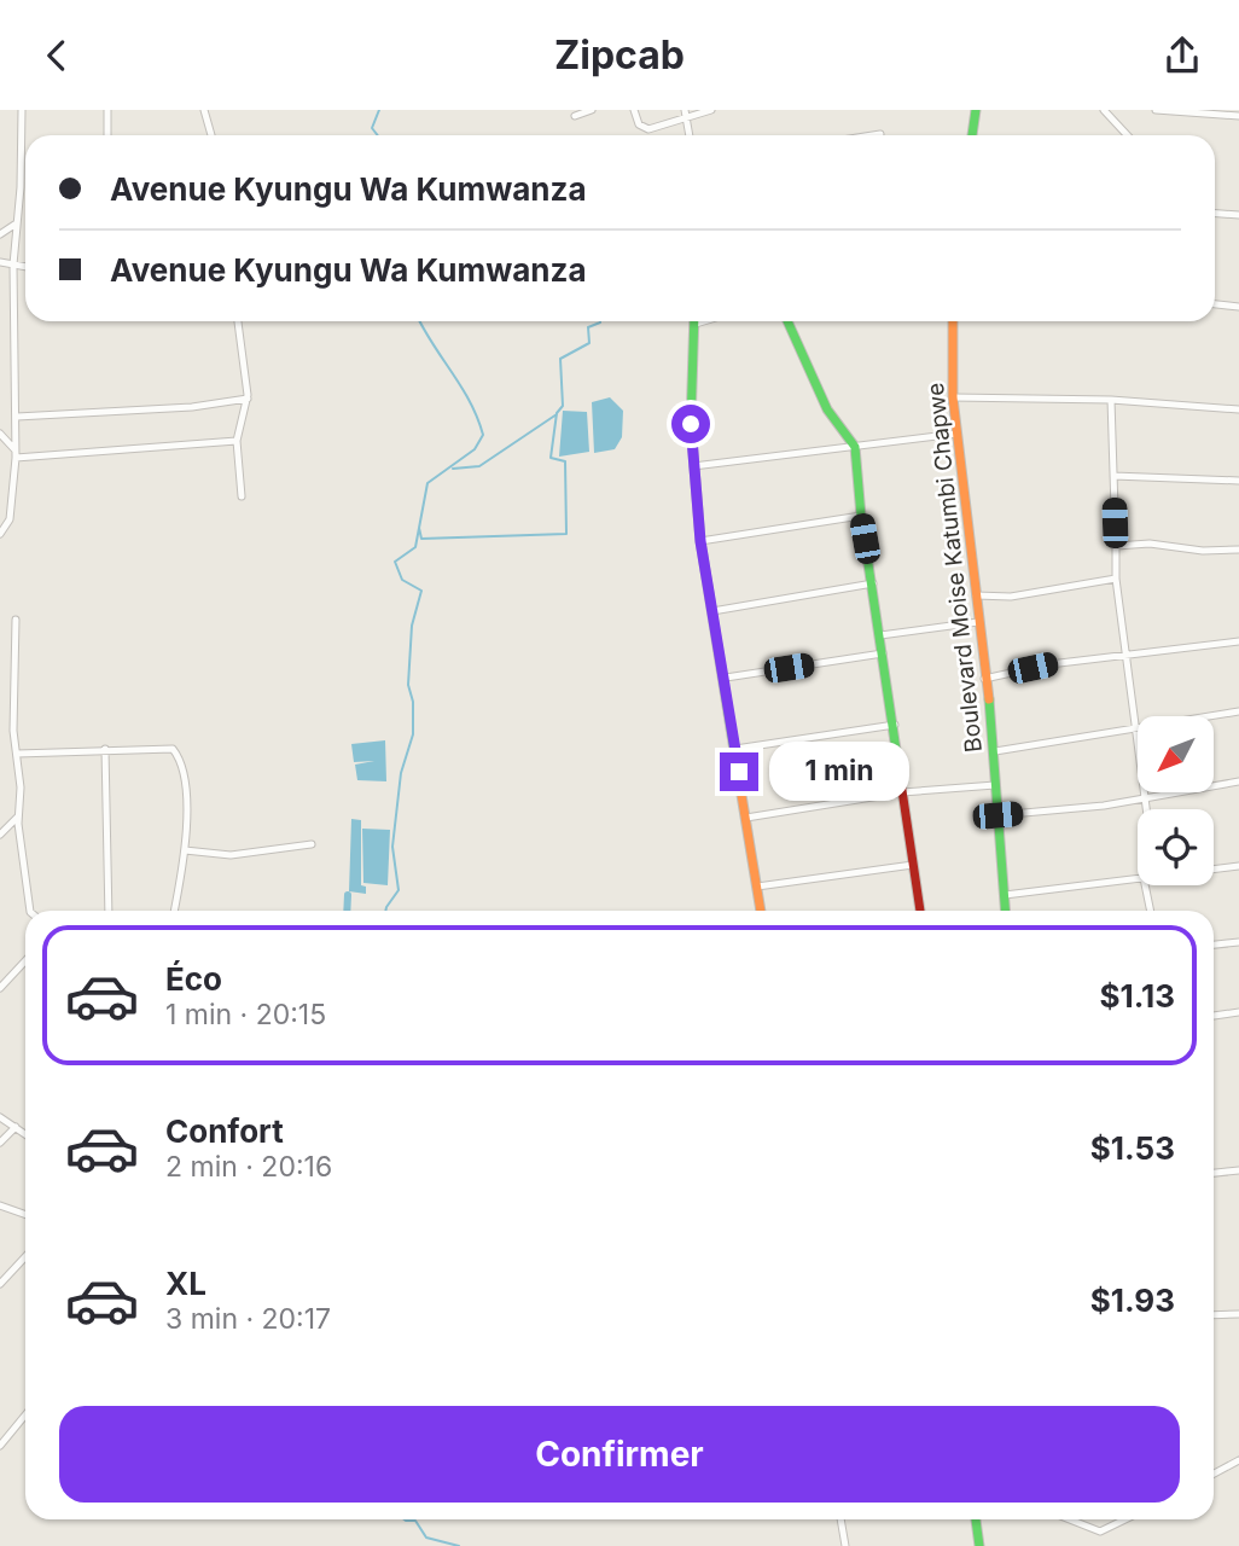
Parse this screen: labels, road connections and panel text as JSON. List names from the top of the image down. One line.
{"streets":{"street":["Boulevard Moise Katumbi Chapwe"]},"north":"bottom left","page":{"header":"Zipcab","banner":["Avenue Kyungu Wa Kumwanza","Avenue Kyungu Wa Kumwanza"],"bubble":"1 min","list":[{"name":"Éco","note":"1 min · 20:15","value":"$1.13"},{"name":"Confort","note":"2 min · 20:16","value":"$1.53"},{"name":"XL","note":"3 min · 20:17","value":"$1.93"}],"buttons":"Confirmer"}}
